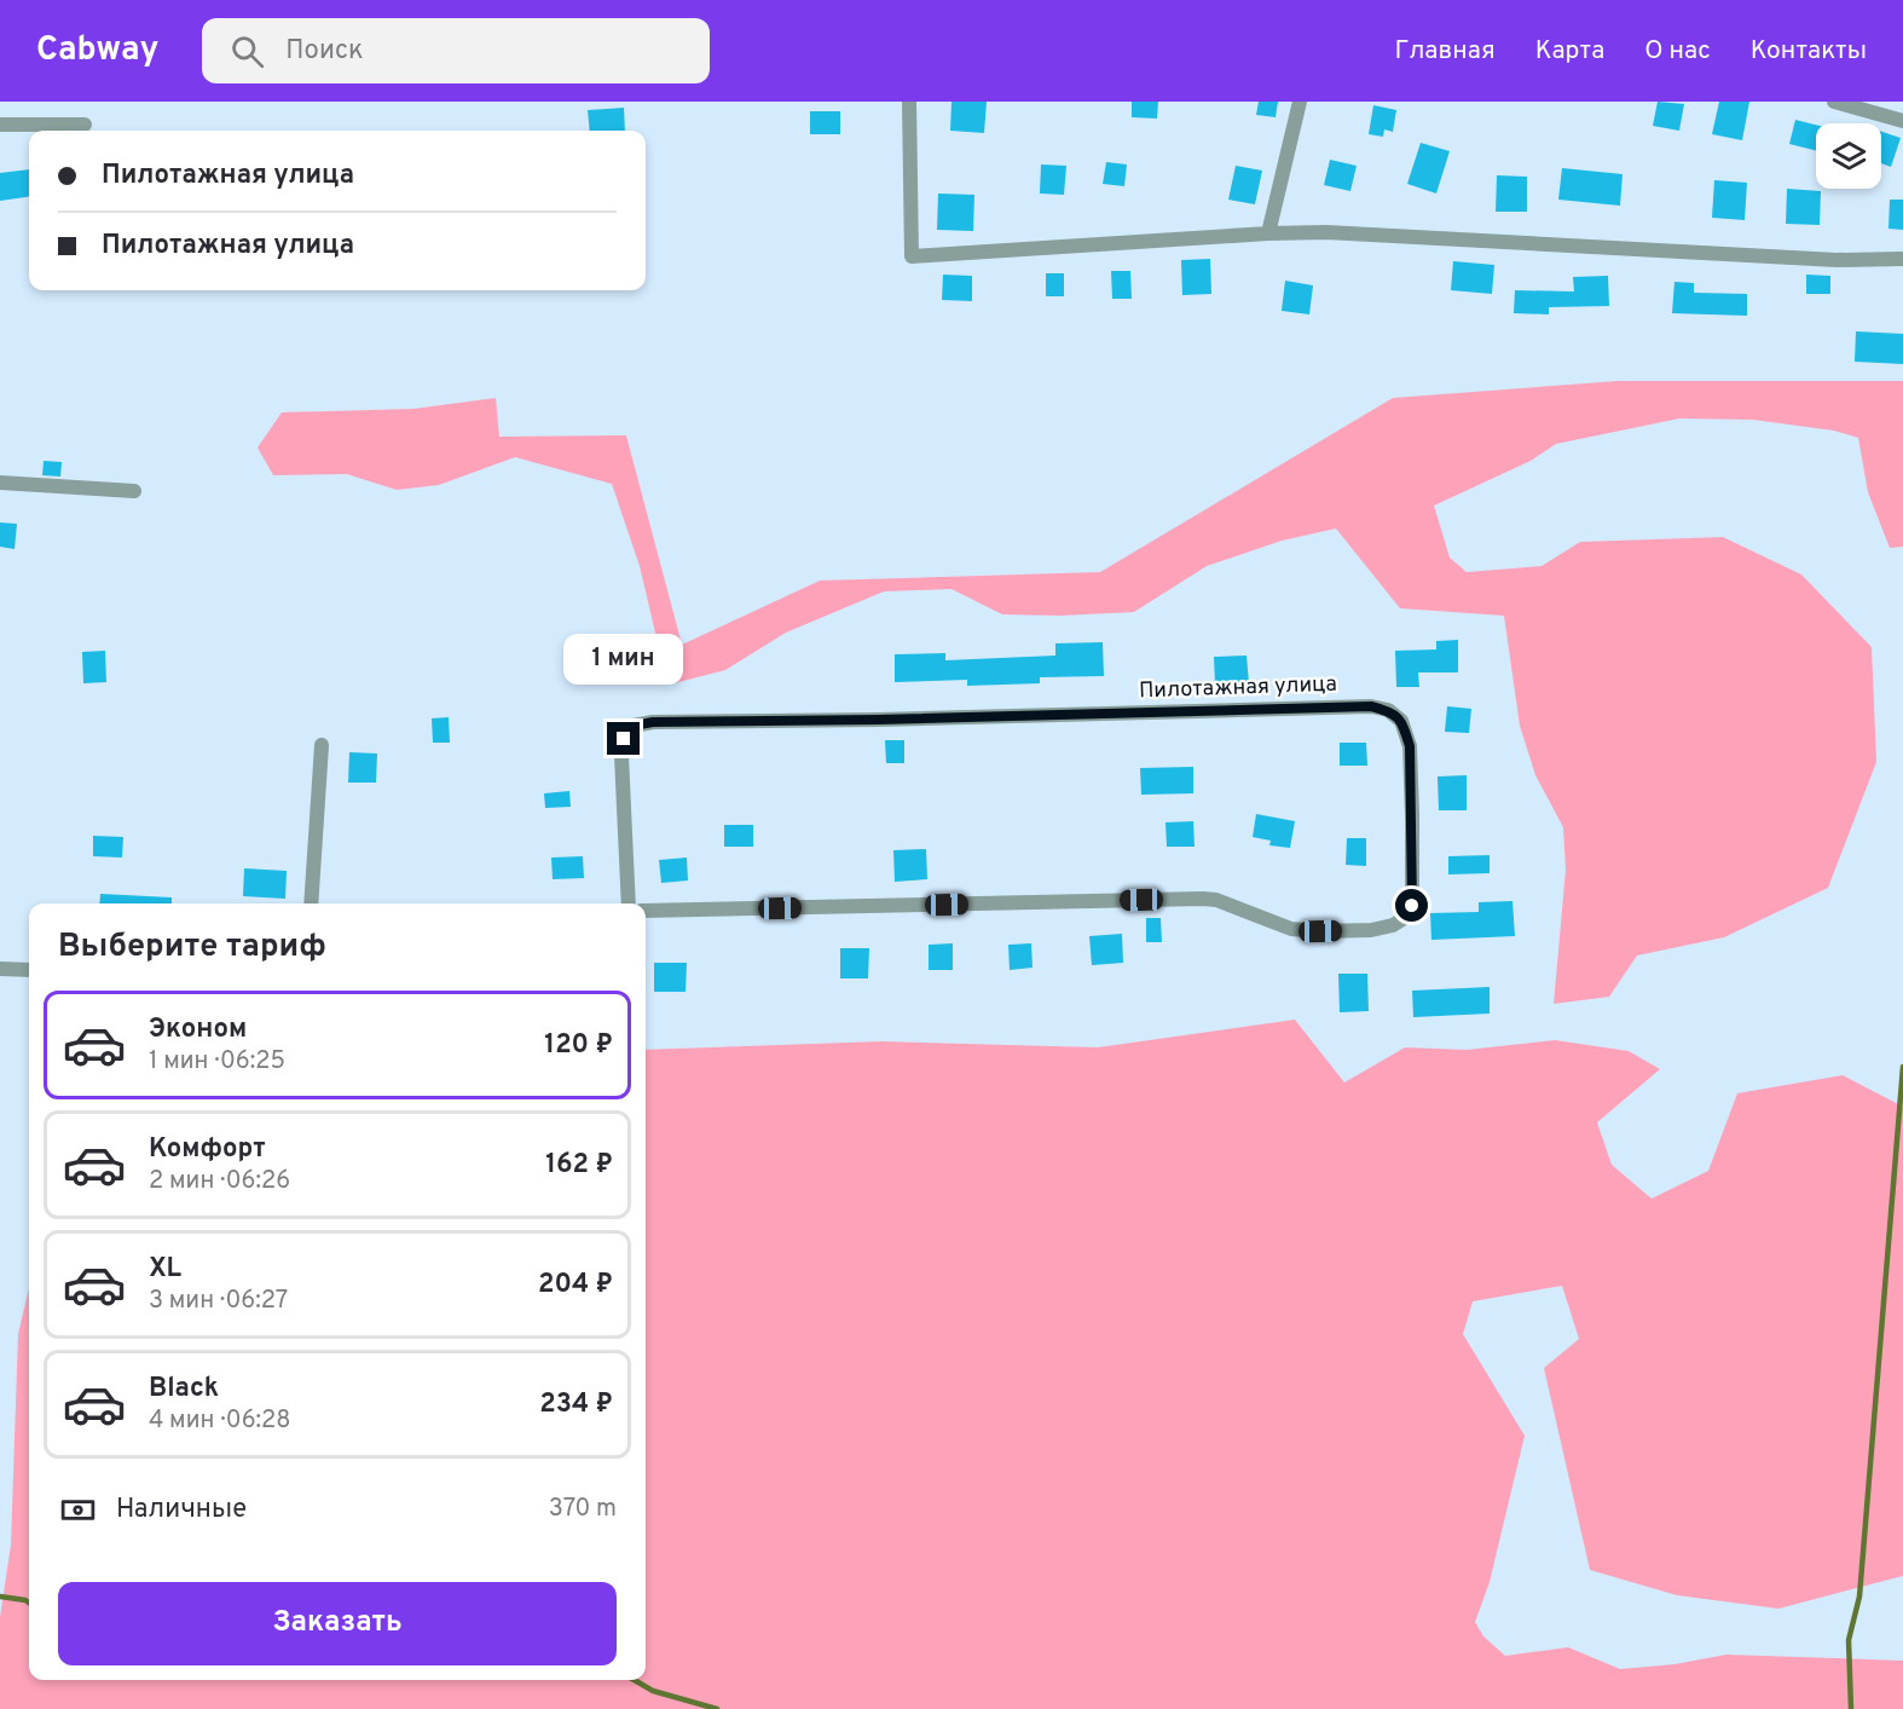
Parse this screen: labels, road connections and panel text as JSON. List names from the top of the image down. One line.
{"streets":{"street":["Пилотажная улица"]},"page":{"header":"Cabway","search":"Поиск","nav":["Главная","Карта","О нас","Контакты"],"banner":["Пилотажная улица","Пилотажная улица"],"bubble":"1 мин","heading":"Выберите тариф","list":[{"name":"Эконом","note":"1 мин · 06:25","value":"120 ₽"},{"name":"Комфорт","note":"2 мин · 06:26","value":"162 ₽"},{"name":"XL","note":"3 мин · 06:27","value":"204 ₽"},{"name":"Black","note":"4 мин · 06:28","value":"234 ₽"}],"pay":["Наличные","370 m"],"buttons":"Заказать"}}
